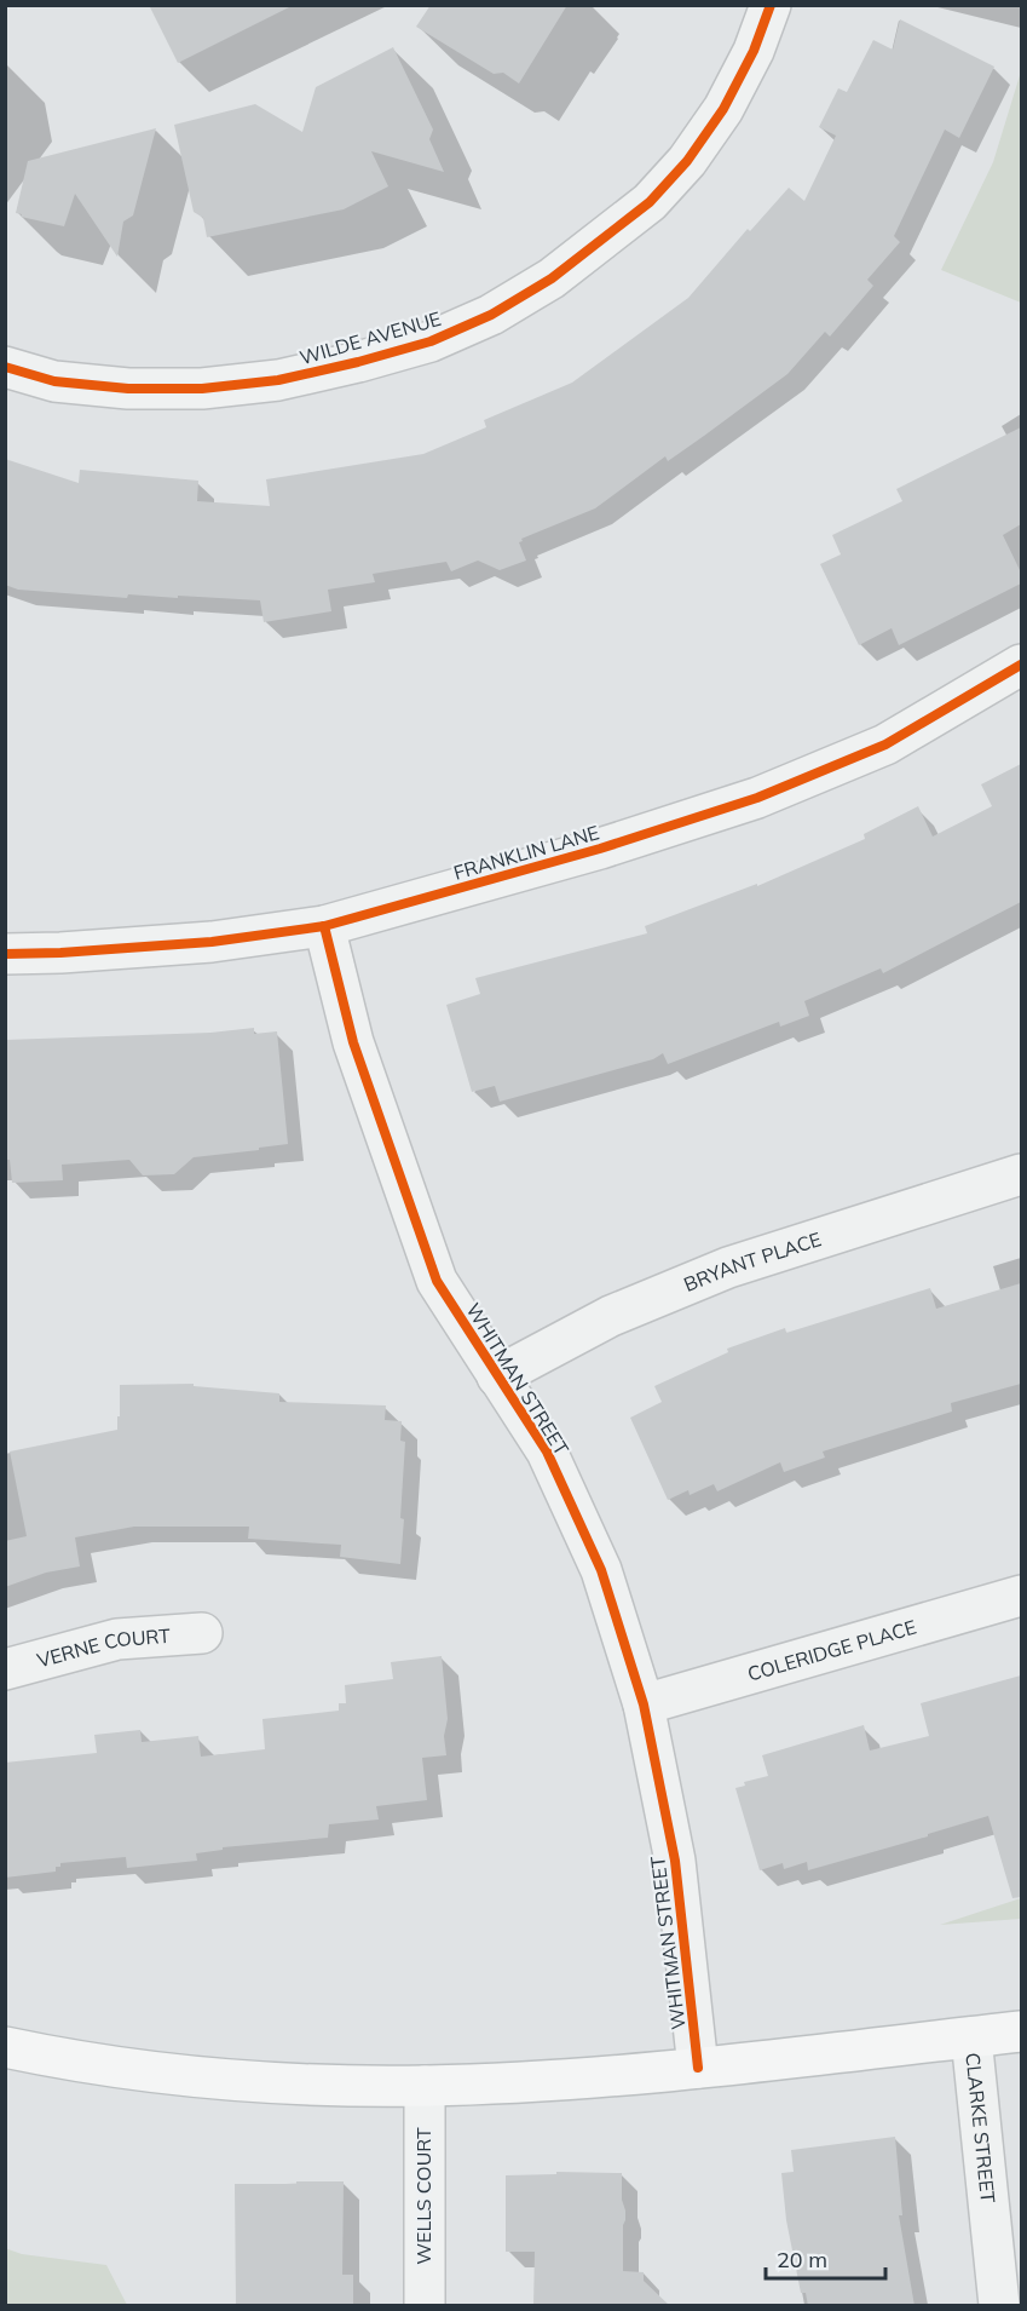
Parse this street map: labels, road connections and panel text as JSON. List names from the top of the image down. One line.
{"streets":{"street":["WILDE AVENUE","FRANKLIN LANE","BRYANT PLACE","WHITMAN STREET","VERNE COURT","COLERIDGE PLACE","CLARKE STREET","WELLS COURT"]},"crossings":[["FRANKLIN LANE","WHITMAN STREET"],["BRYANT PLACE","WHITMAN STREET"],["WHITMAN STREET","COLERIDGE PLACE"]],"scale_bar":"20 m"}
